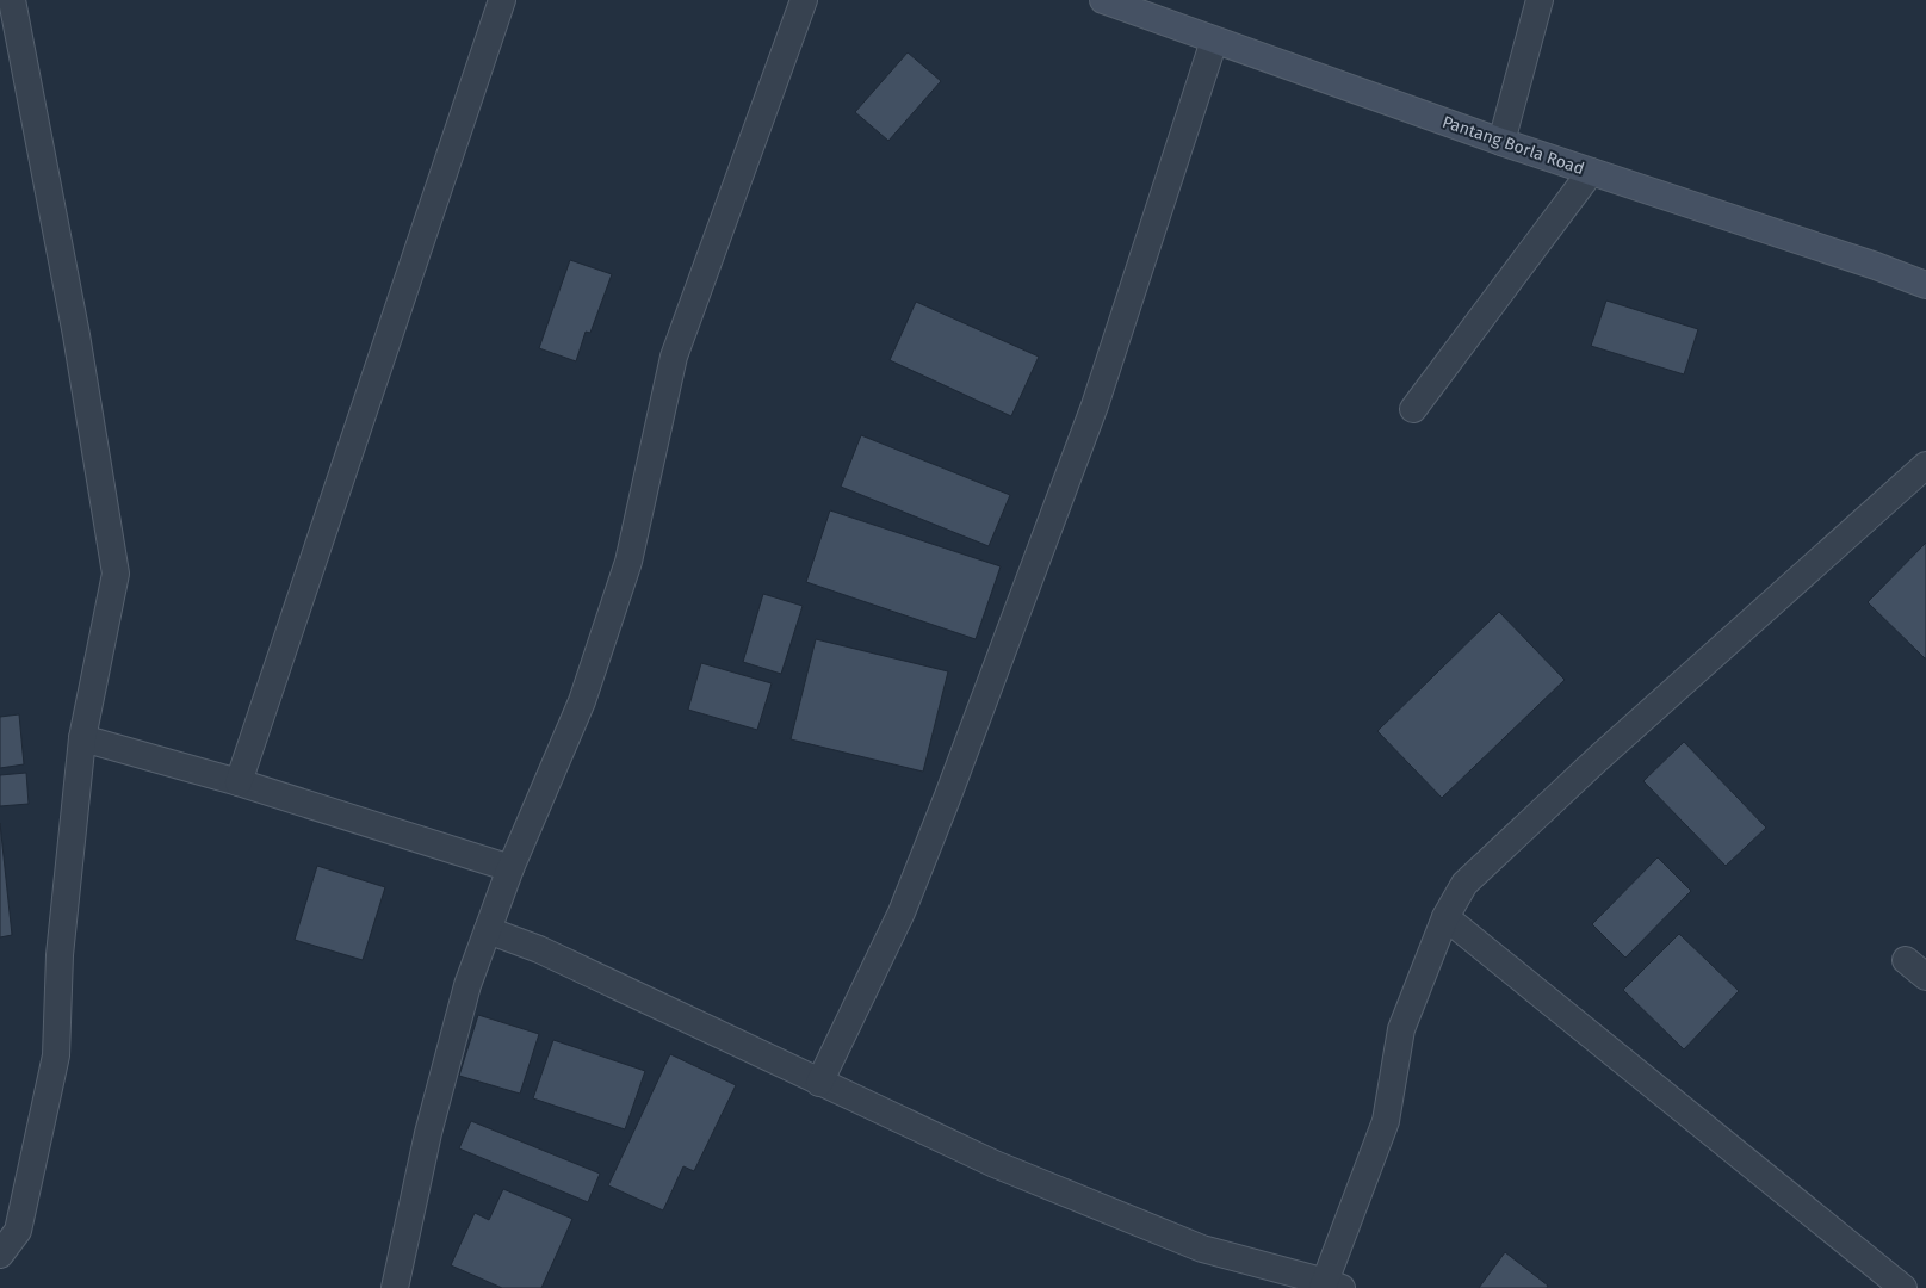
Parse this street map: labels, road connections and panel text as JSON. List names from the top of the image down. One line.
{"streets":{"street":["Pantang Borla Road"]}}
